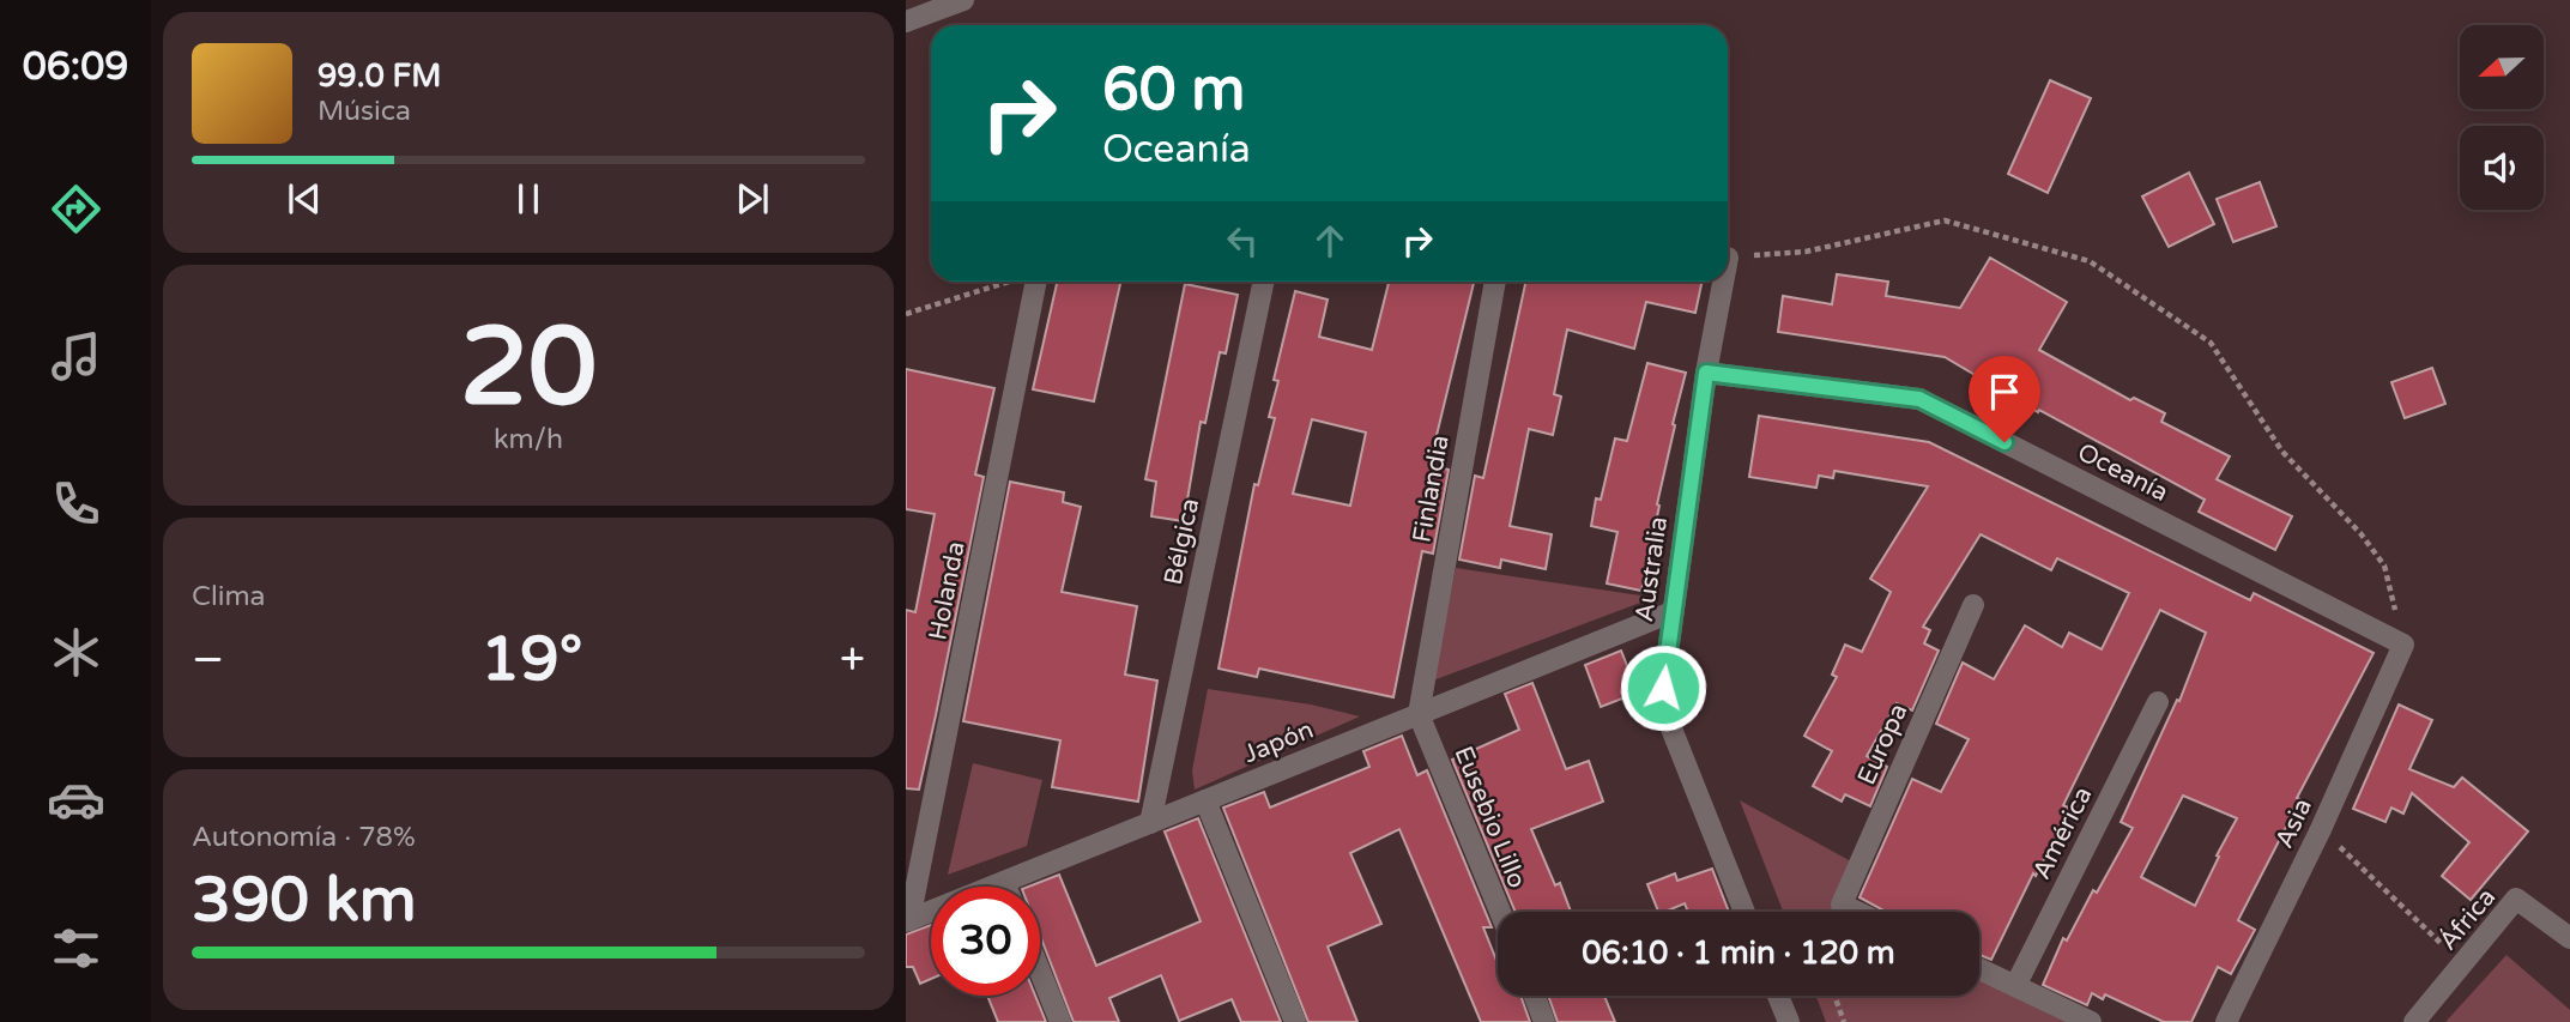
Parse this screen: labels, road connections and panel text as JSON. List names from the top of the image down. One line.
{"streets":{"street":["Oceanía","Finlandia","Bélgica","Australia","Holanda","Japón","Europa","Eusebio Lillo","Asia","América","África"]},"crossings":[["Oceanía","Australia"],["Oceanía","Asia"],["Finlandia","Japón"],["Finlandia","Eusebio Lillo"],["Bélgica","Japón"],["Australia","Japón"],["Holanda","Japón"],["Japón","Eusebio Lillo"]],"north":"left","page":{"tabs":"06:09","turn":["60 m","Oceanía"],"song":["99.0 FM","Música"],"tile":[["20","km/h"],"Clima",["Autonomía · 78%","390 km"]],"heat":["−","19°","+"],"limit":"30","trip":"06:10 · 1 min · 120 m"}}
